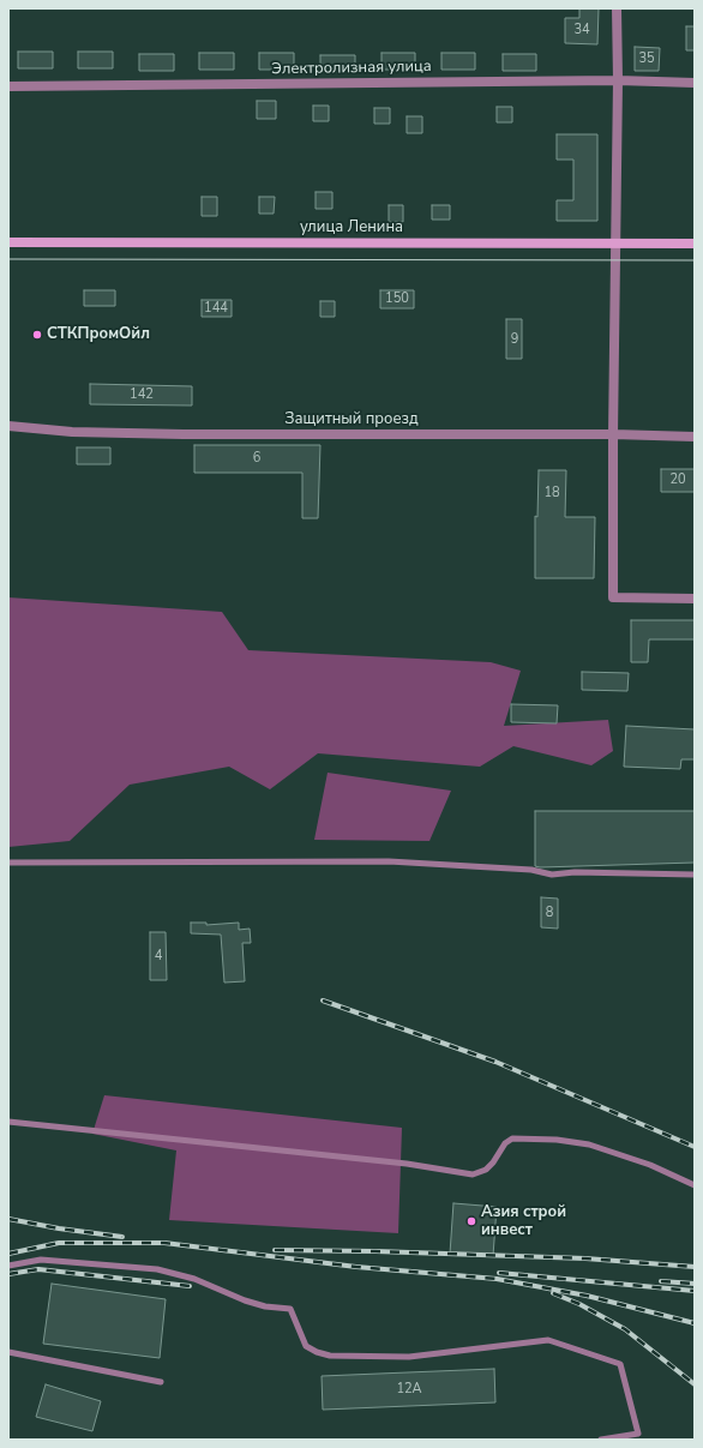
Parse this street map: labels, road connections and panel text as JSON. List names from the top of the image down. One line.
{"streets":{"main road":["улица Ленина"],"street":["Электролизная улица","Защитный проезд"]},"places":["СТКПромОйл","Азия строй инвест"],"house_numbers":["34","35","150","144","9","142","6","20","18","8","4","12А"]}
